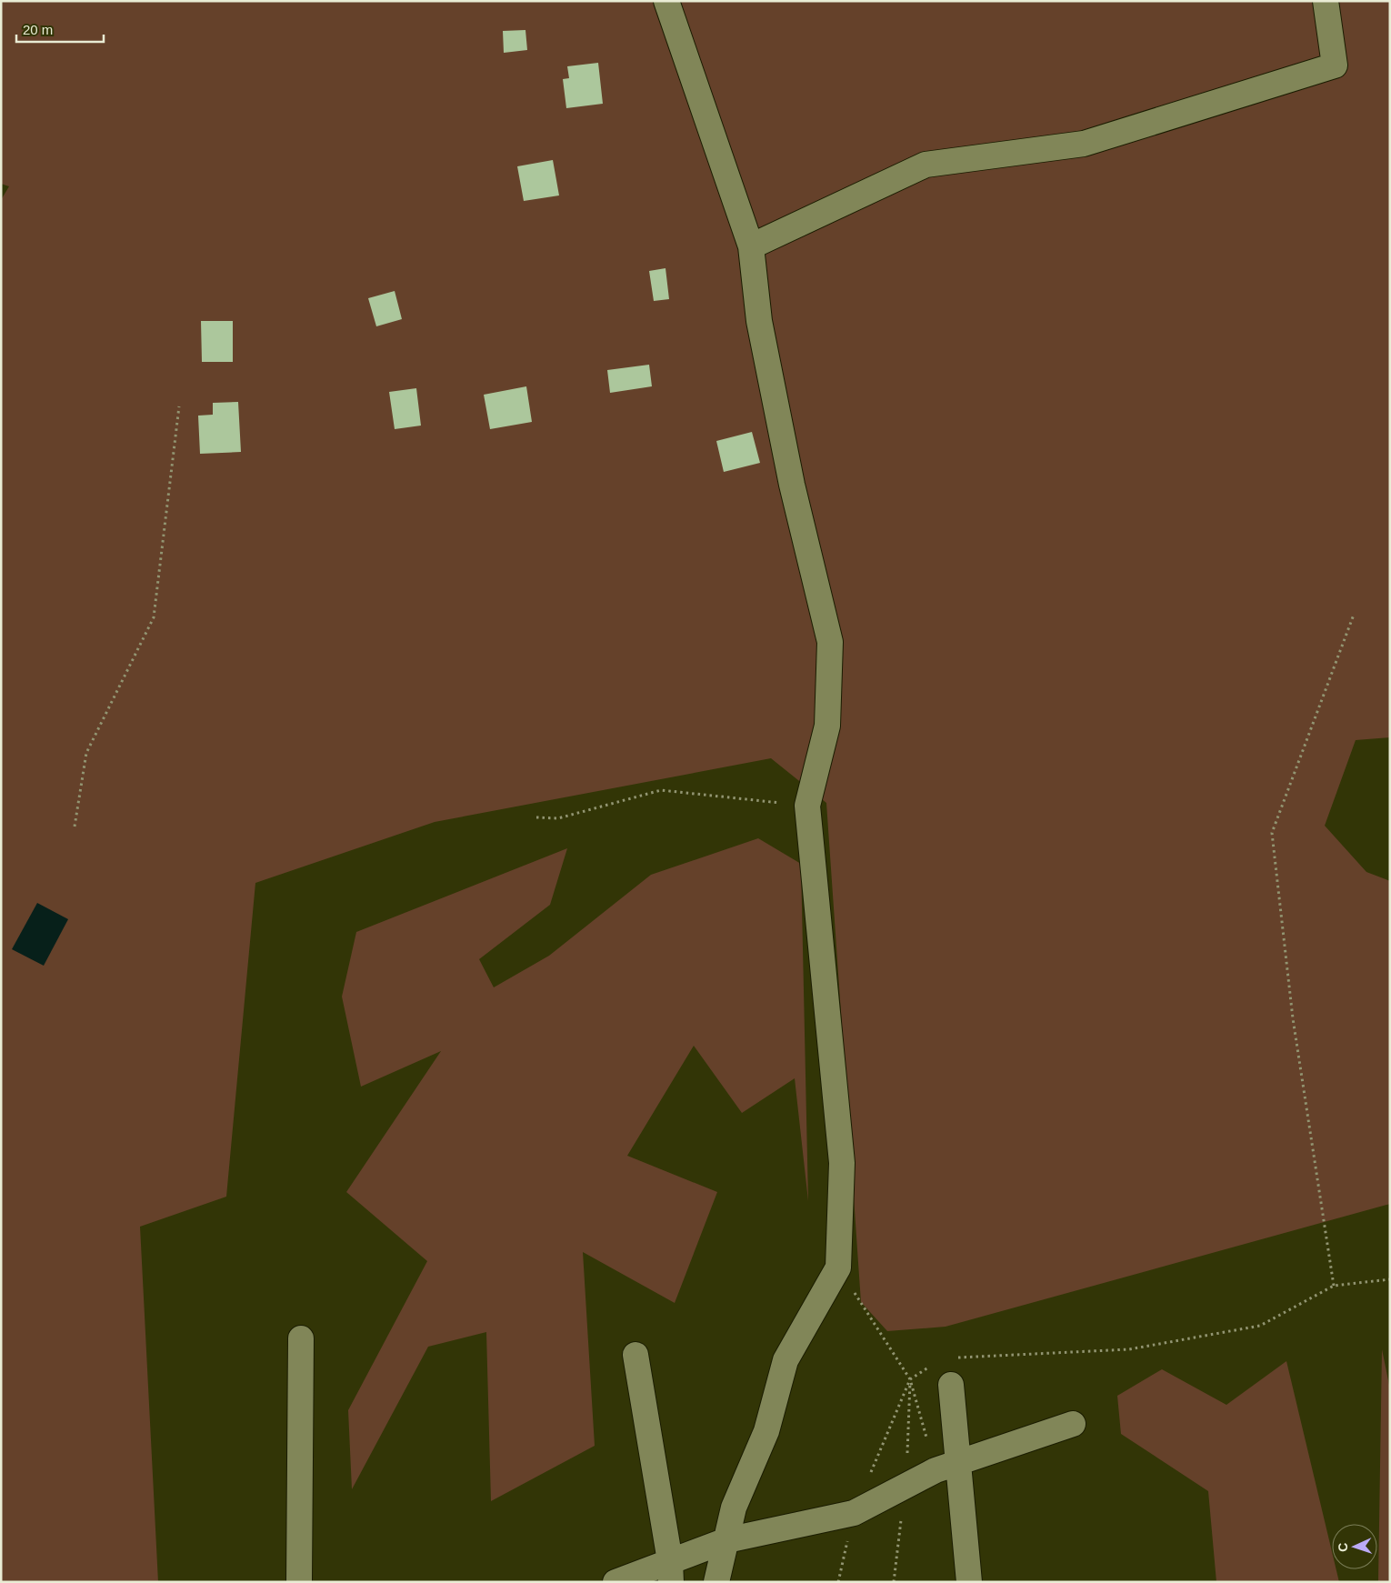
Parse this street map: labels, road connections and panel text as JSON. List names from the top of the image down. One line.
{"scale_bar":"20 m","north":"left"}
